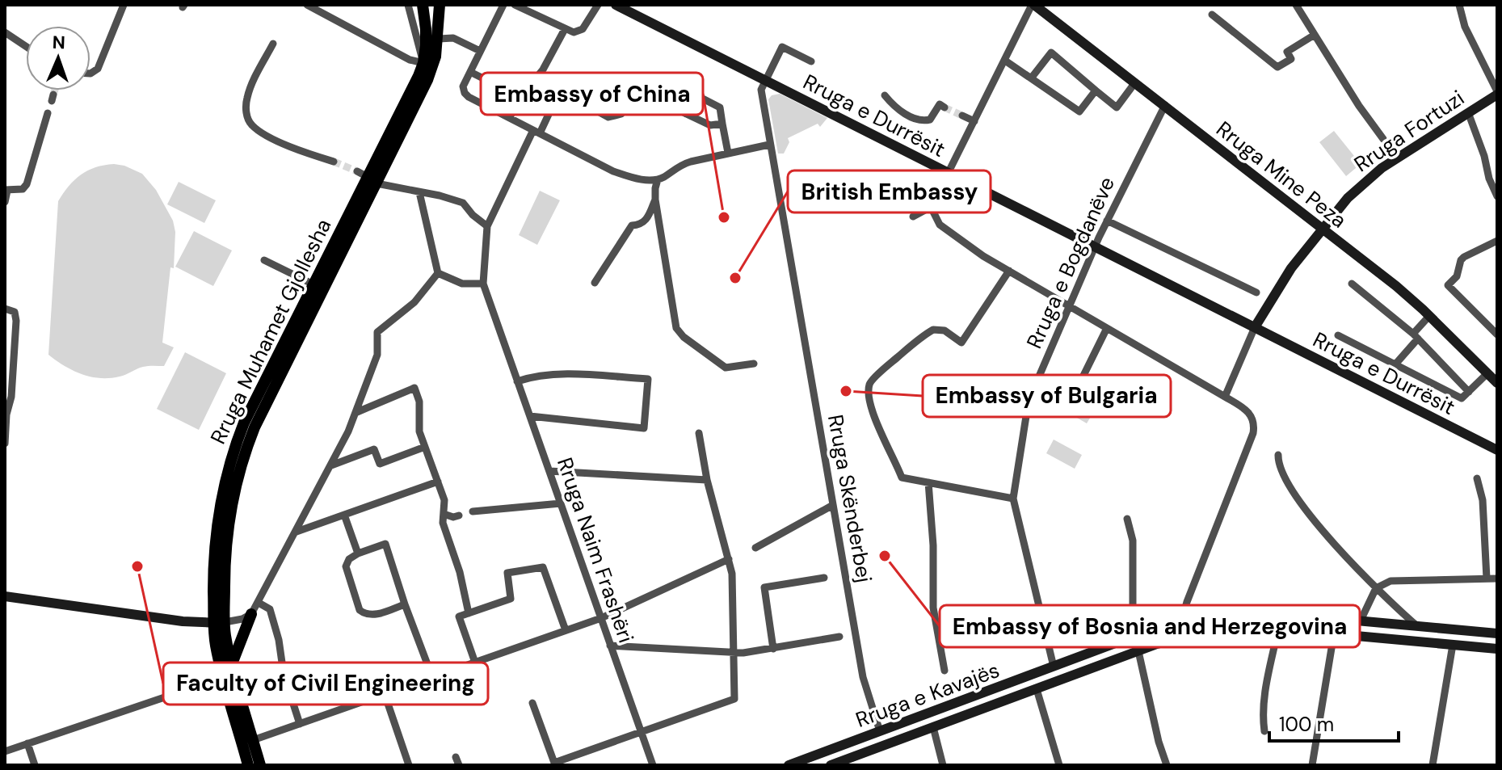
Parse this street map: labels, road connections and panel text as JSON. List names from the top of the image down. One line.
{"streets":{"main road":["Rruga e Durrësit","Rruga Fortuzi","Rruga Mine Peza","Rruga Muhamet Gjollesha","Rruga e Kavajës"],"street":["Rruga e Bogdanëve","Rruga Skënderbej","Rruga Naim Frashëri"]},"crossings":[["Rruga e Durrësit","Rruga Fortuzi"],["Rruga e Durrësit","Rruga e Bogdanëve"],["Rruga e Durrësit","Rruga Skënderbej"],["Rruga Fortuzi","Rruga Mine Peza"],["Rruga Mine Peza","Rruga e Bogdanëve"],["Rruga e Bogdanëve","Rruga e Kavajës"],["Rruga Skënderbej","Rruga e Kavajës"]],"places":["Embassy of China","British Embassy","Embassy of Bulgaria","Embassy of Bosnia and Herzegovina","Faculty of Civil Engineering"],"scale_bar":"100 m","north":"top"}
